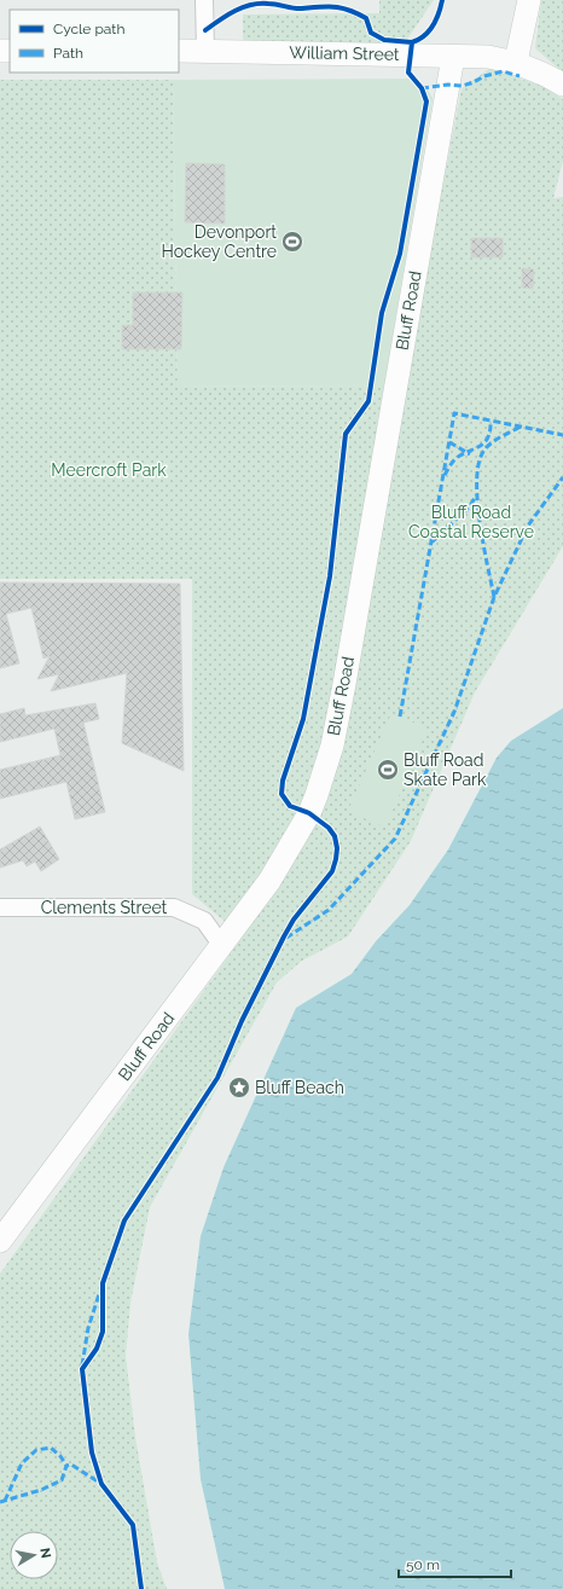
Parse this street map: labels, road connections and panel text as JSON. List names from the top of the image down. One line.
{"streets":{"street":["William Street","Bluff Road","Clements Street"]},"crossings":[["William Street","Bluff Road"],["Bluff Road","Clements Street"]],"parks":["Meercroft Park","Bluff Road Coastal Reserve"],"places":{"sports":["Devonport Hockey Centre","Bluff Road Skate Park"],"place":["Bluff Beach"]},"legend":["Cycle path","Path"],"scale_bar":"50 m","north":"right"}
